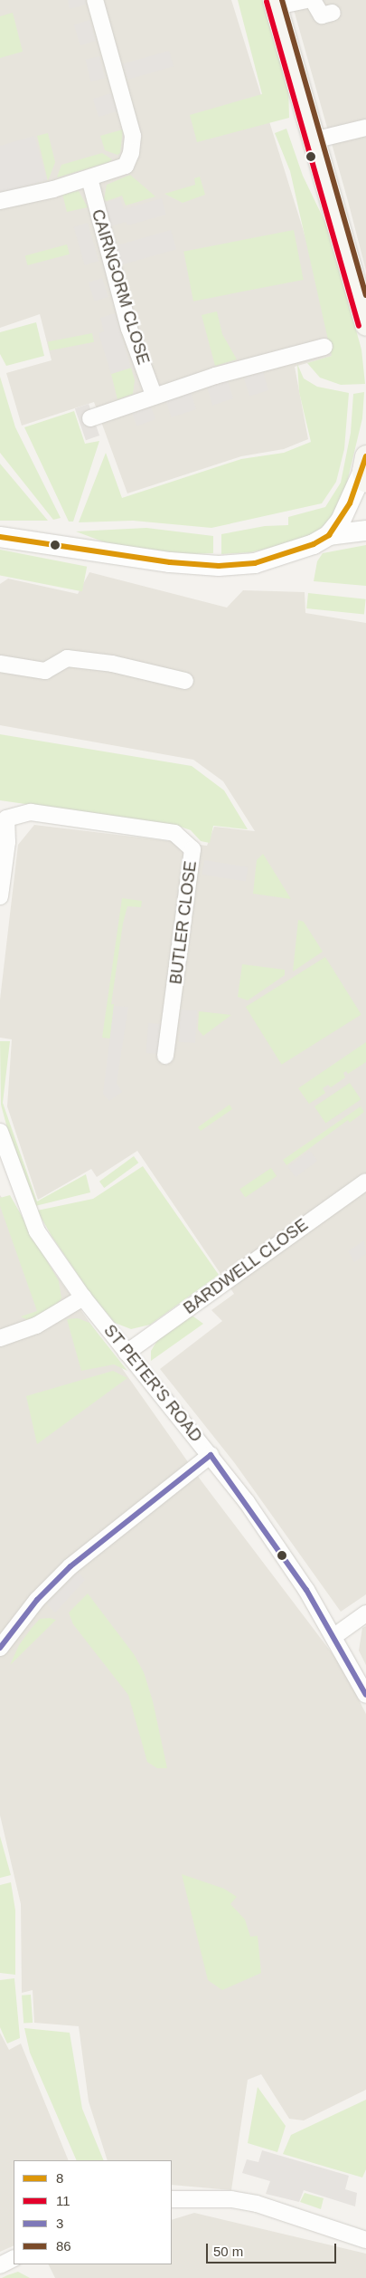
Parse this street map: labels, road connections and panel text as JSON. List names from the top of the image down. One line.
{"streets":{"street":["CAIRNGORM CLOSE","BUTLER CLOSE","BARDWELL CLOSE","ST PETER'S ROAD"]},"crossings":[["BARDWELL CLOSE","ST PETER'S ROAD"]],"lines":["transit line 86","transit line 11","transit line 8","transit line 3"],"legend":["8","11","3","86"],"scale_bar":"50 m"}
